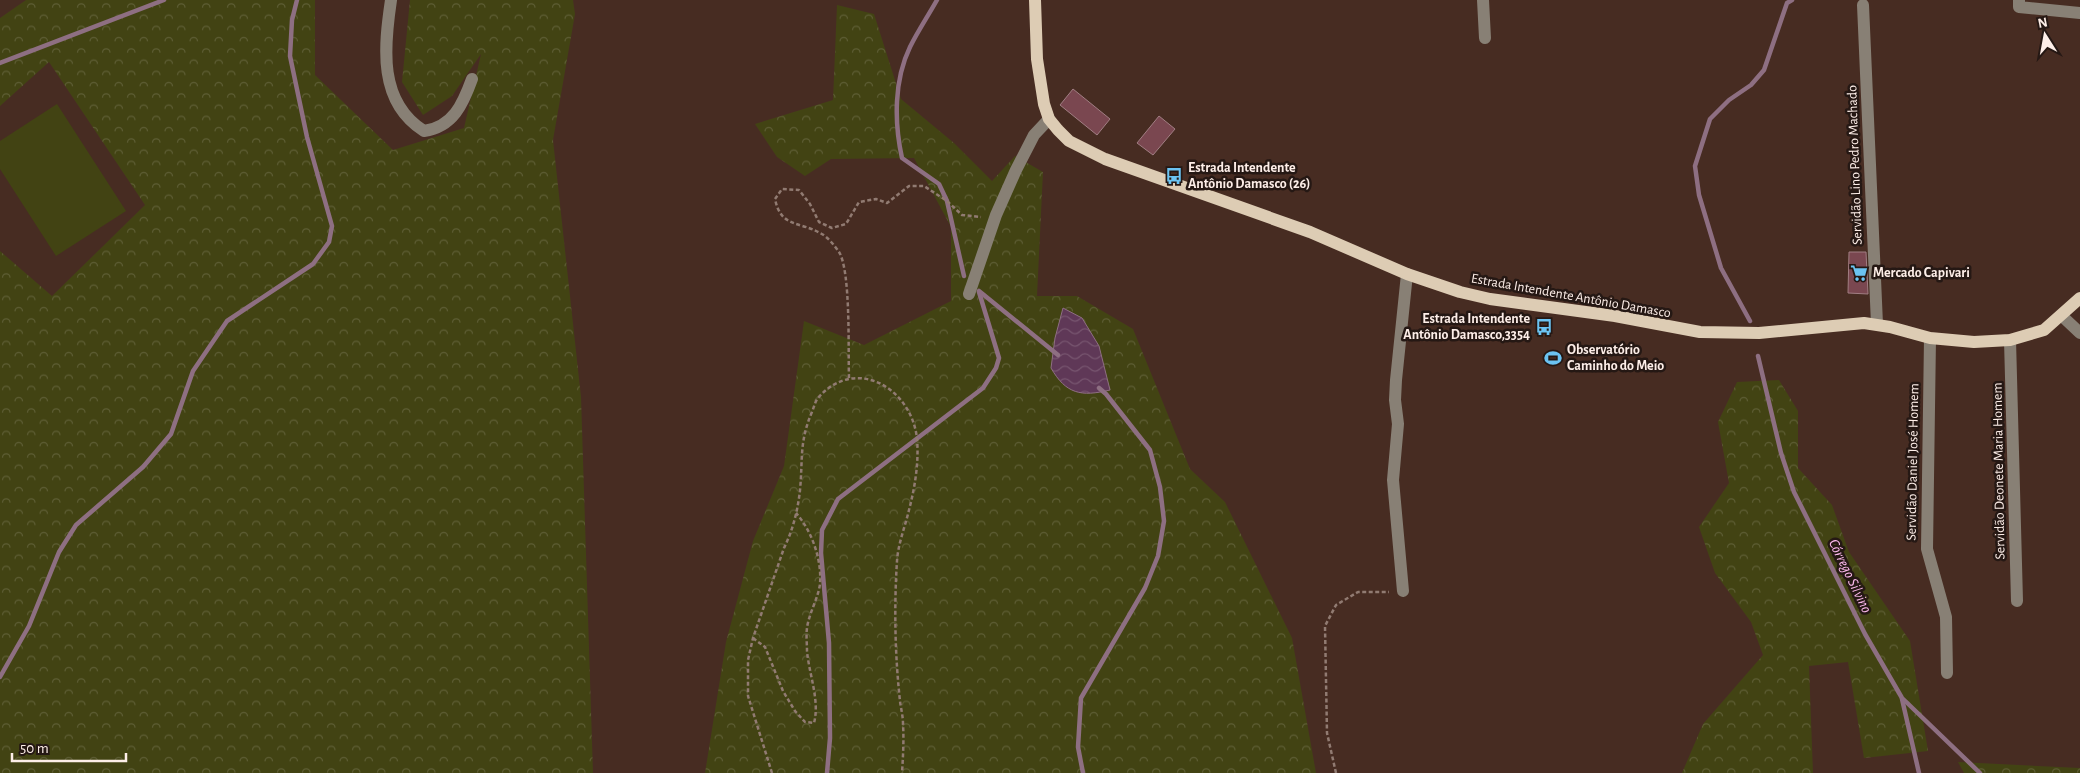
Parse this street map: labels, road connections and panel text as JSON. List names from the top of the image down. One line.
{"streets":{"main road":["Estrada Intendente Antônio Damasco"],"street":["Servidão Lino Pedro Machado","Servidão Daniel José Homem","Servidão Deonete Maria Homem"]},"crossings":[["Servidão Lino Pedro Machado","Estrada Intendente Antônio Damasco"],["Estrada Intendente Antônio Damasco","Servidão Daniel José Homem"],["Estrada Intendente Antônio Damasco","Servidão Deonete Maria Homem"]],"water":["Córrego Silvino"],"places":{"bus stop":["Estrada Intendente Antônio Damasco (26)","Estrada Intendente Antônio Damasco,3354"],"supermarket":["Mercado Capivari"],"sports":["Observatório Caminho do Meio"]},"scale_bar":"50 m","north":"top"}
